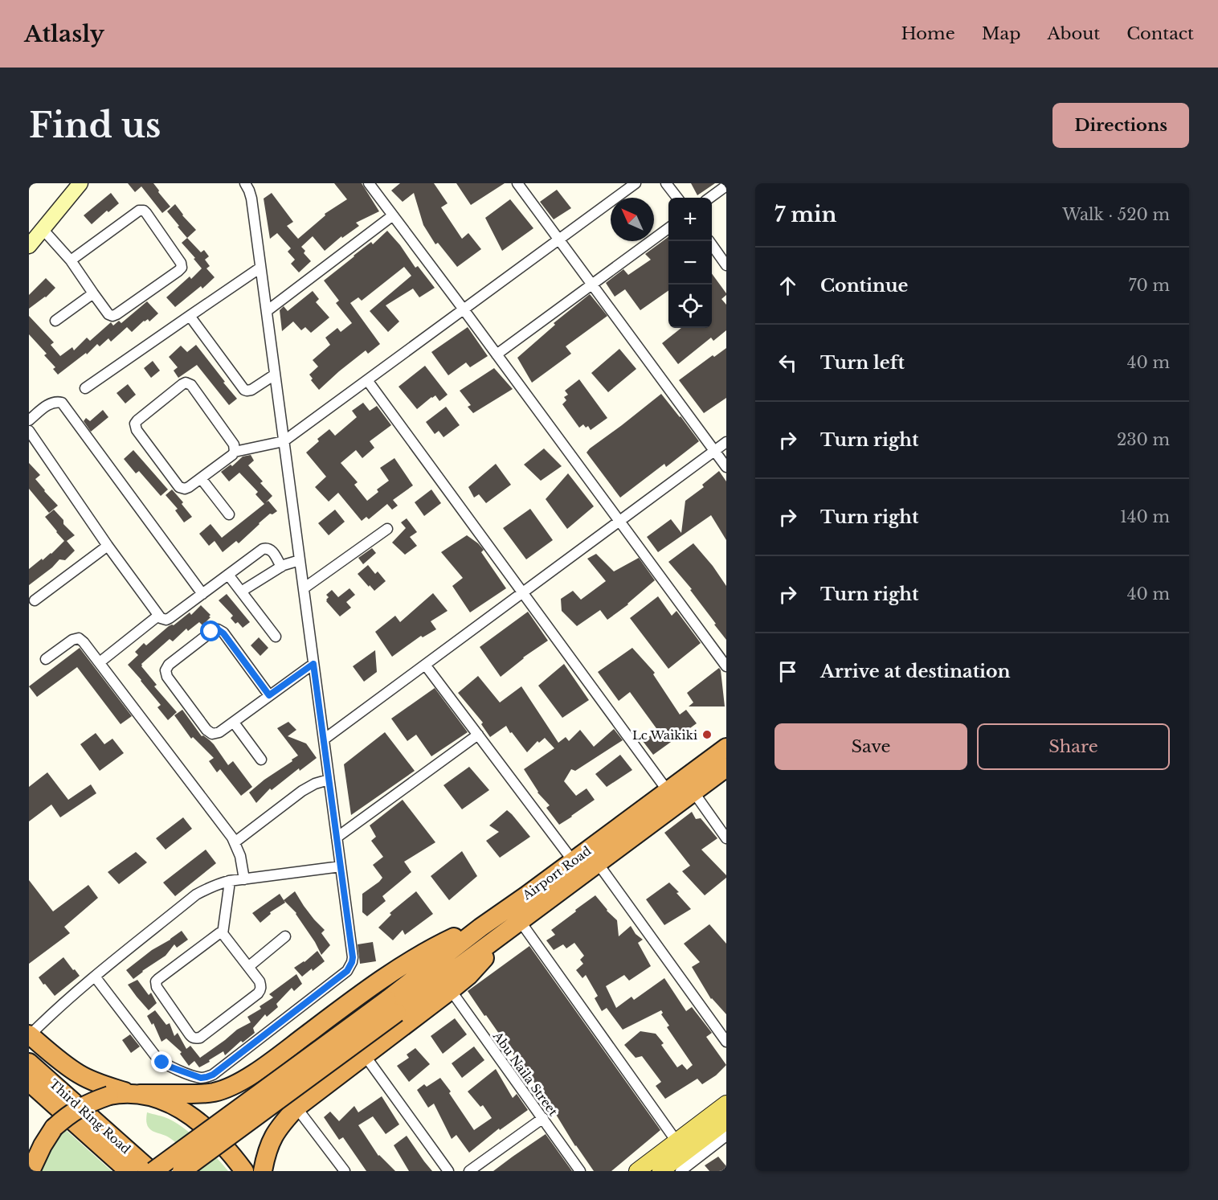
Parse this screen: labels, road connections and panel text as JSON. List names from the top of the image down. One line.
{"streets":{"highway":["Airport Road","Third Ring Road"],"street":["Abu Naila Street"]},"places":["Lc Waikiki"],"north":"top left","page":{"header":"Atlasly","nav":["Home","Map","About","Contact"],"buttons":["Directions",["Save","Share"]],"title":"Find us","heading":["7 min","Walk · 520 m"],"map_buttons":["+","−"],"list":[["Continue","70 m"],["Turn left","40 m"],["Turn right","230 m"],["Turn right","140 m"],["Turn right","40 m"],"Arrive at destination"]}}
